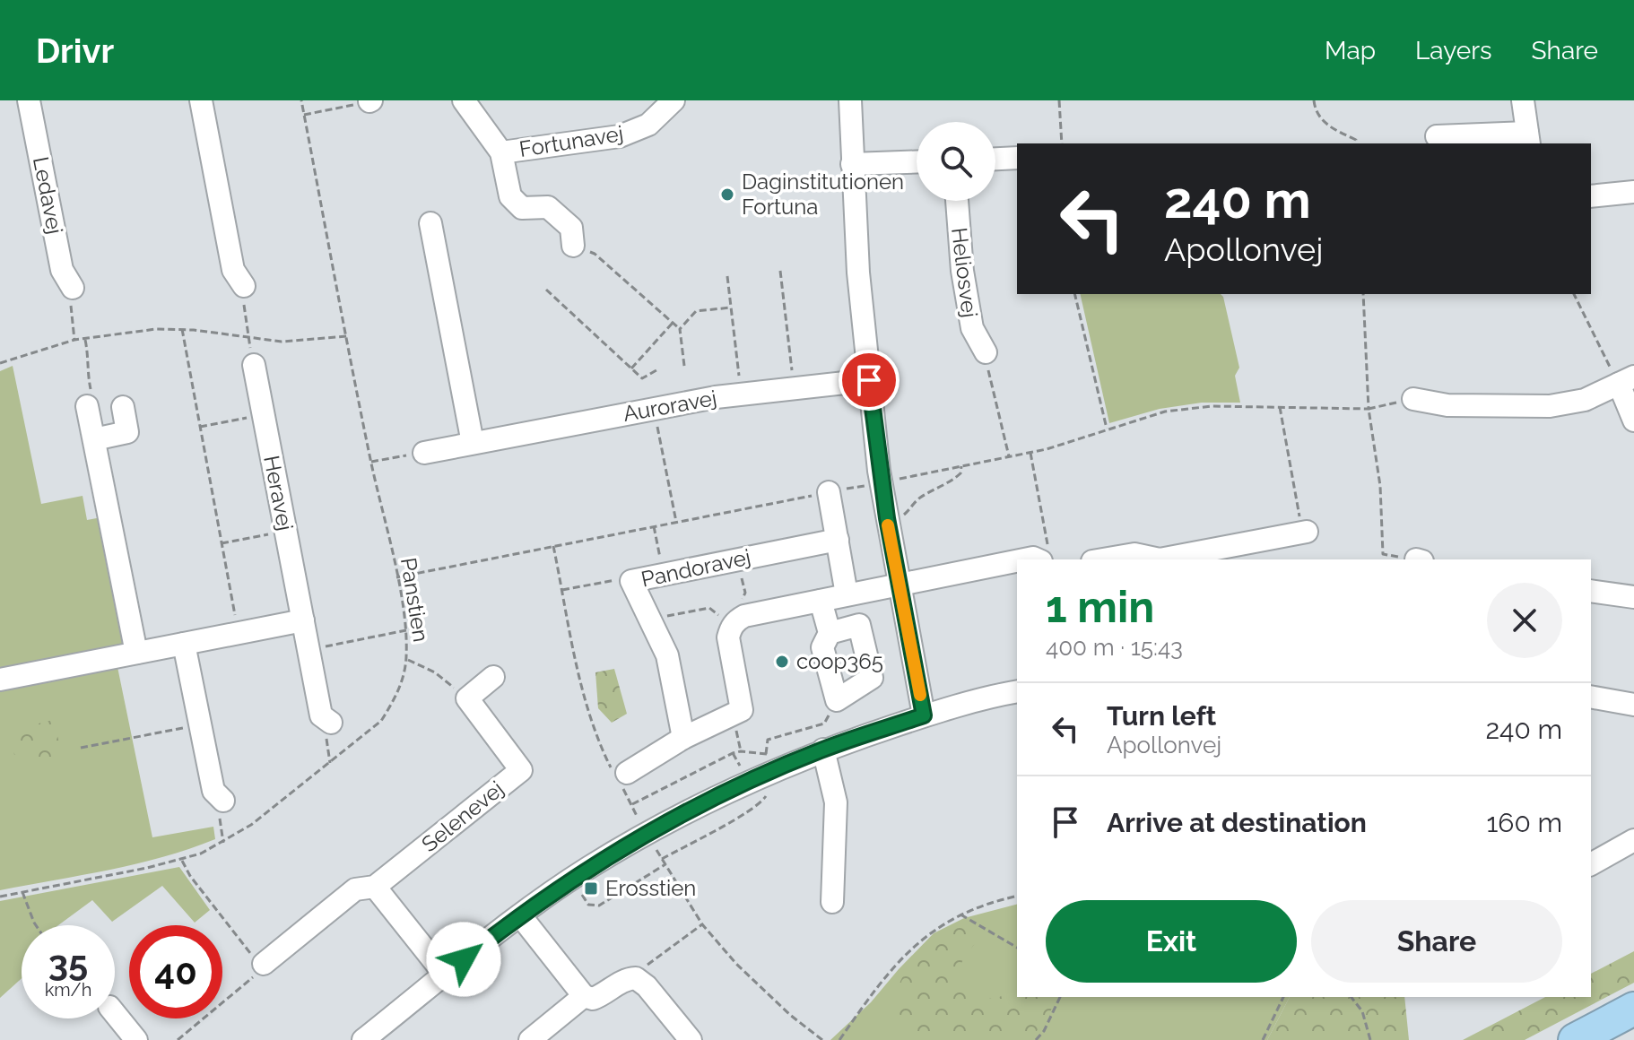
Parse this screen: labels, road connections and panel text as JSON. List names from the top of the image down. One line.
{"streets":{"street":["Fortunavej","Ledavej","Heliosvej","Auroravej","Heravej","Pandoravej","Selenevej"],"path":["Panstien"]},"places":{"other":["Daginstitutionen Fortuna","coop365"],"transit":["Erosstien"]},"page":{"header":"Drivr","nav":["Map","Layers","Share"],"turn":["240 m","Apollonvej"],"heading":["1 min","400 m · 15:43"],"list":[{"name":"Turn left","note":"Apollonvej","value":"240 m"},{"name":"Arrive at destination","value":"160 m"}],"buttons":["Exit","Share"],"speed":"35 km/h","limit":"40"}}
